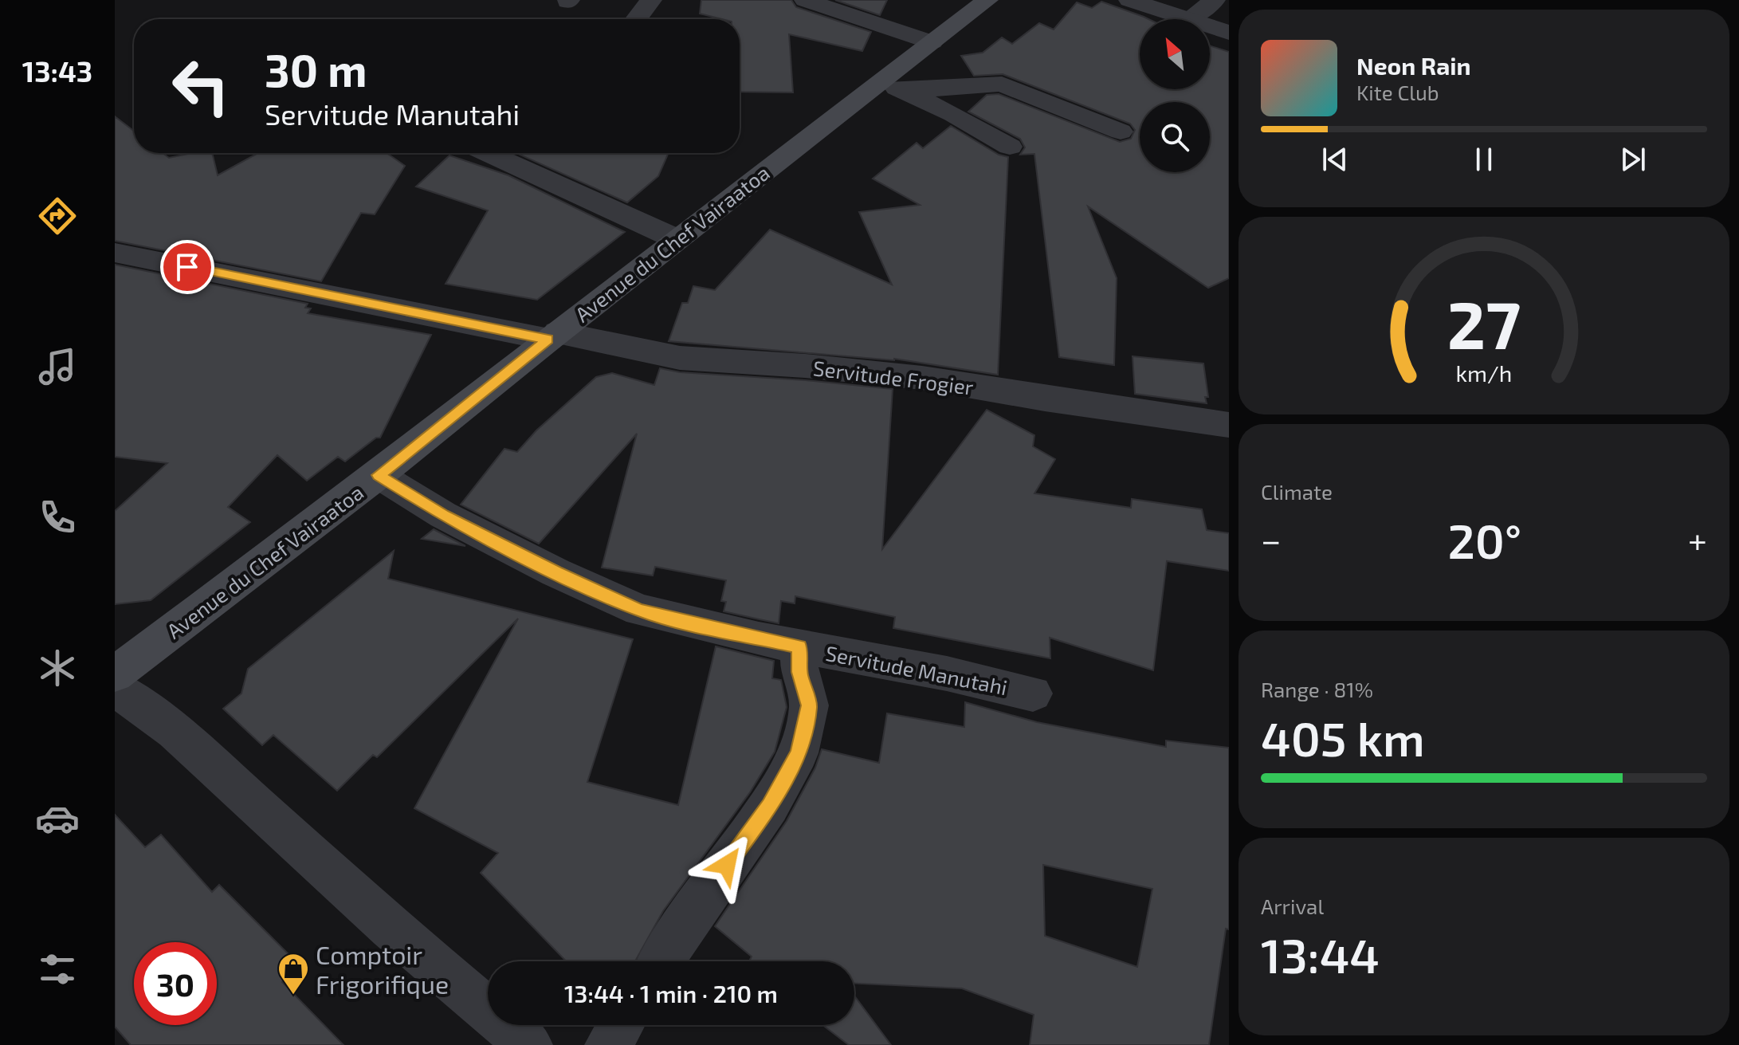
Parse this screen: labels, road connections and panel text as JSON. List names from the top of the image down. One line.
{"streets":{"main road":["Avenue du Chef Vairaatoa"],"street":["Servitude Frogier","Servitude Manutahi"]},"crossings":[["Avenue du Chef Vairaatoa","Servitude Frogier"],["Avenue du Chef Vairaatoa","Servitude Manutahi"]],"places":{"shop":["Comptoir Frigorifique"]},"north":"top left","page":{"tabs":"13:43","turn":["30 m","Servitude Manutahi"],"song":["Neon Rain","Kite Club"],"tile":["Climate",["Range · 81%","405 km"],["Arrival","13:44"]],"heat":["−","20°","+"],"limit":"30","trip":"13:44 · 1 min · 210 m","gauge":["27","km/h"]}}
